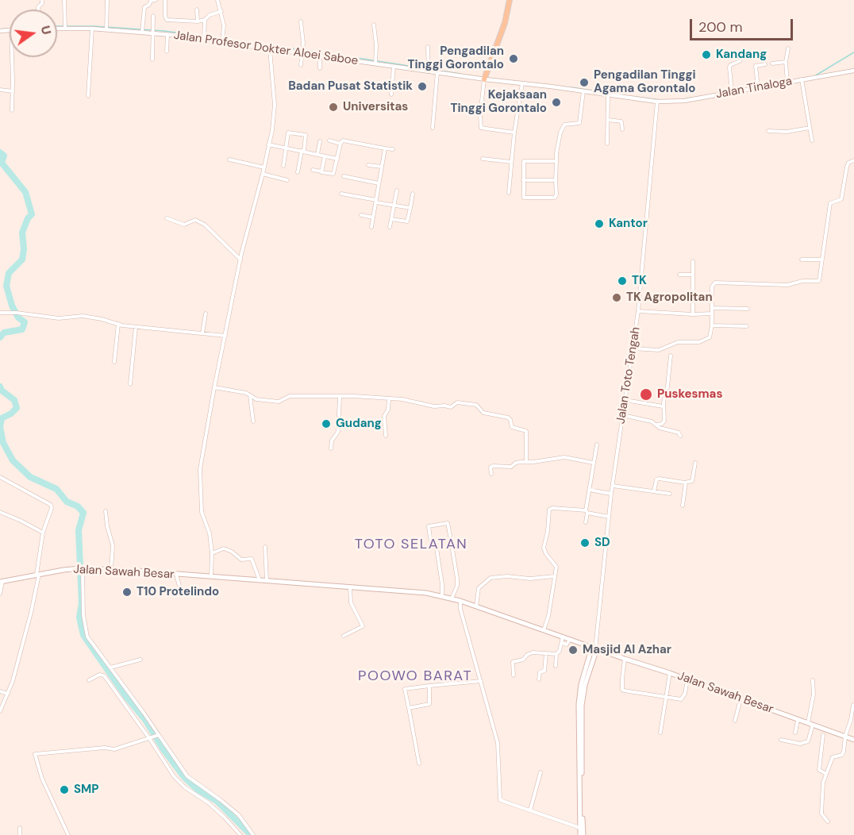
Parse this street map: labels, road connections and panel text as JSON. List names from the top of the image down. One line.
{"streets":{"main road":["Jalan Sawah Besar"],"street":["Jalan Profesor Dokter Aloei Saboe","Jalan Tinaloga","Jalan Toto Tengah"]},"crossings":[["Jalan Profesor Dokter Aloei Saboe","Jalan Tinaloga"],["Jalan Tinaloga","Jalan Toto Tengah"],["Jalan Toto Tengah","Jalan Sawah Besar"]],"districts":["TOTO SELATAN","POOWO BARAT"],"places":["Kandang","Pengadilan Tinggi Gorontalo","Pengadilan Tinggi Agama Gorontalo","Badan Pusat Statistik","Kejaksaan Tinggi Gorontalo","Universitas","Kantor","TK","TK Agropolitan","Puskesmas","Gudang","SD","T10 Protelindo","Masjid Al Azhar","SMP"],"scale_bar":"200 m","north":"right"}
